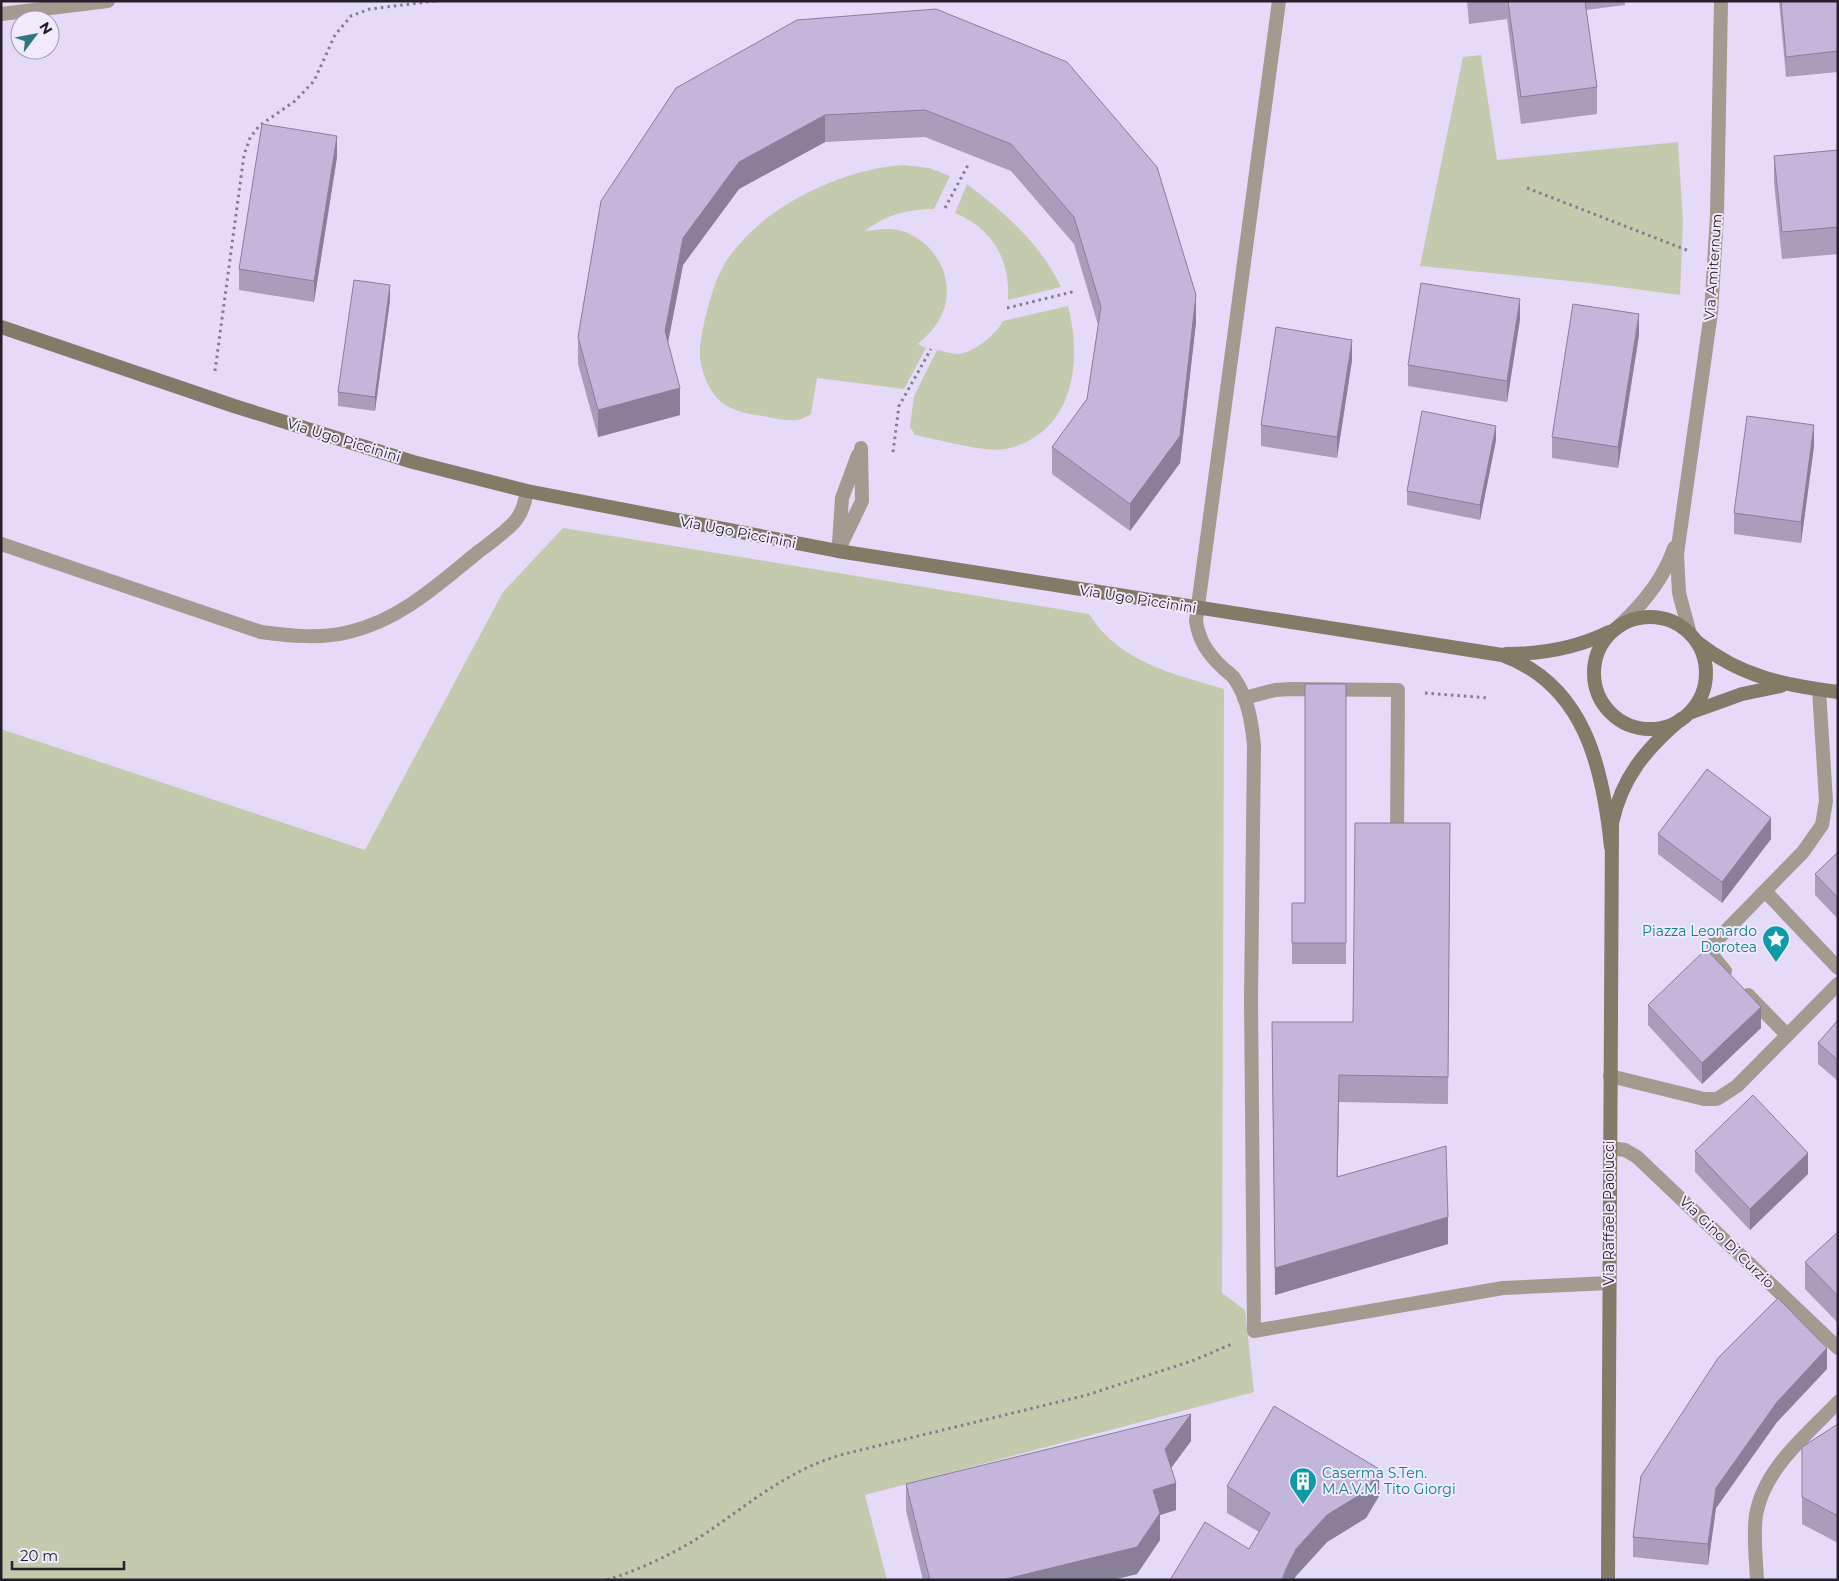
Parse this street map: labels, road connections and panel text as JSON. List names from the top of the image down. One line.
{"streets":{"main road":["Via Ugo Piccinini","Via Raffaele Paolucci"],"street":["Via Amiternum","Via Gino Di Curzio"]},"crossings":[["Via Amiternum","Via Ugo Piccinini"],["Via Amiternum","Via Raffaele Paolucci"],["Via Ugo Piccinini","Via Raffaele Paolucci"],["Via Raffaele Paolucci","Via Gino Di Curzio"]],"places":{"place":["Piazza Leonardo Dorotea"],"building":["Caserma S.Ten. M.A.V.M. Tito Giorgi"]},"scale_bar":"20 m","north":"top right"}
